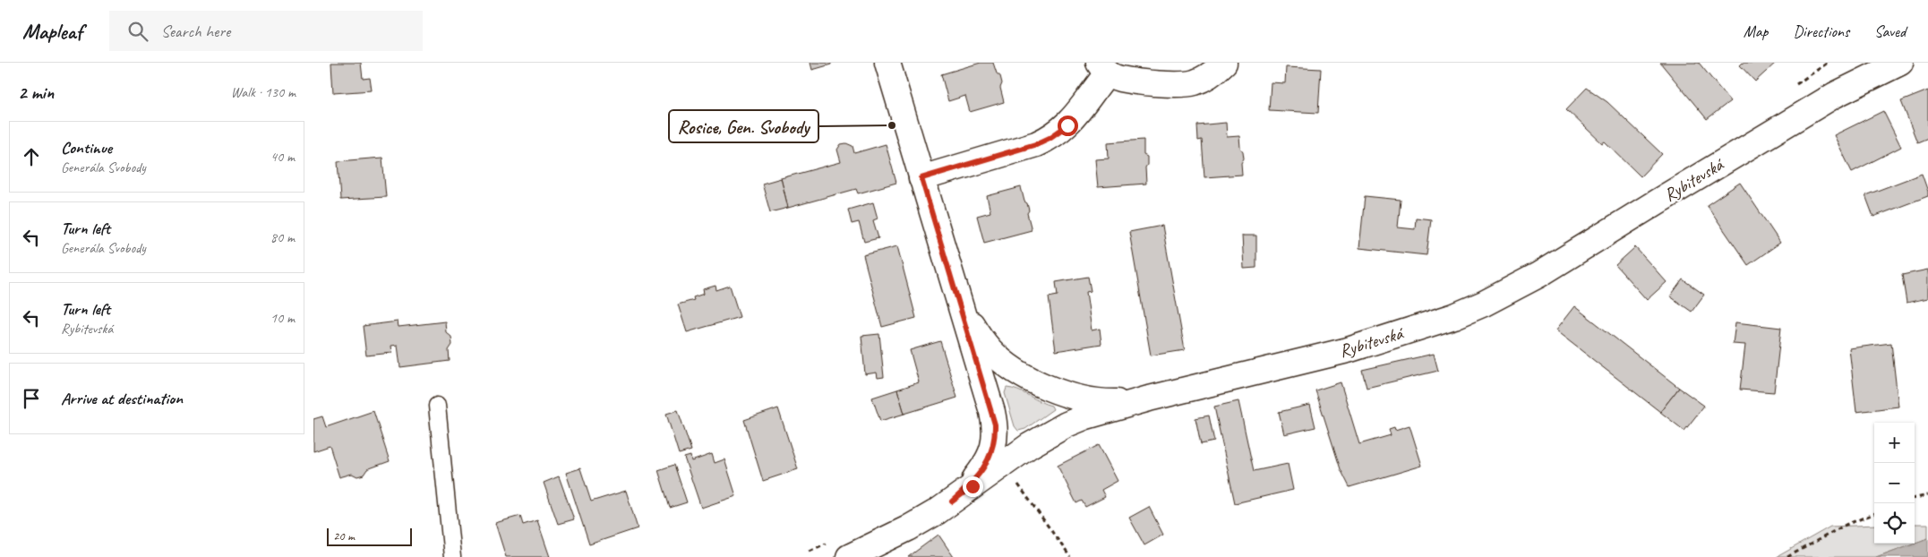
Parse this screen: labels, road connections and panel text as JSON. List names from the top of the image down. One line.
{"streets":{"street":["Rybitevská"]},"places":["Rosice, Gen. Svobody"],"scale_bar":"20 m","page":{"header":"Mapleaf","search":"Search here","nav":["Map","Directions","Saved"],"heading":["2 min","Walk · 130 m"],"list":[["Continue","Generála Svobody","40 m"],["Turn left","Generála Svobody","80 m"],["Turn left","Rybitevská","10 m"],"Arrive at destination"],"map_buttons":["+","−"],"scale":"20 m"}}
